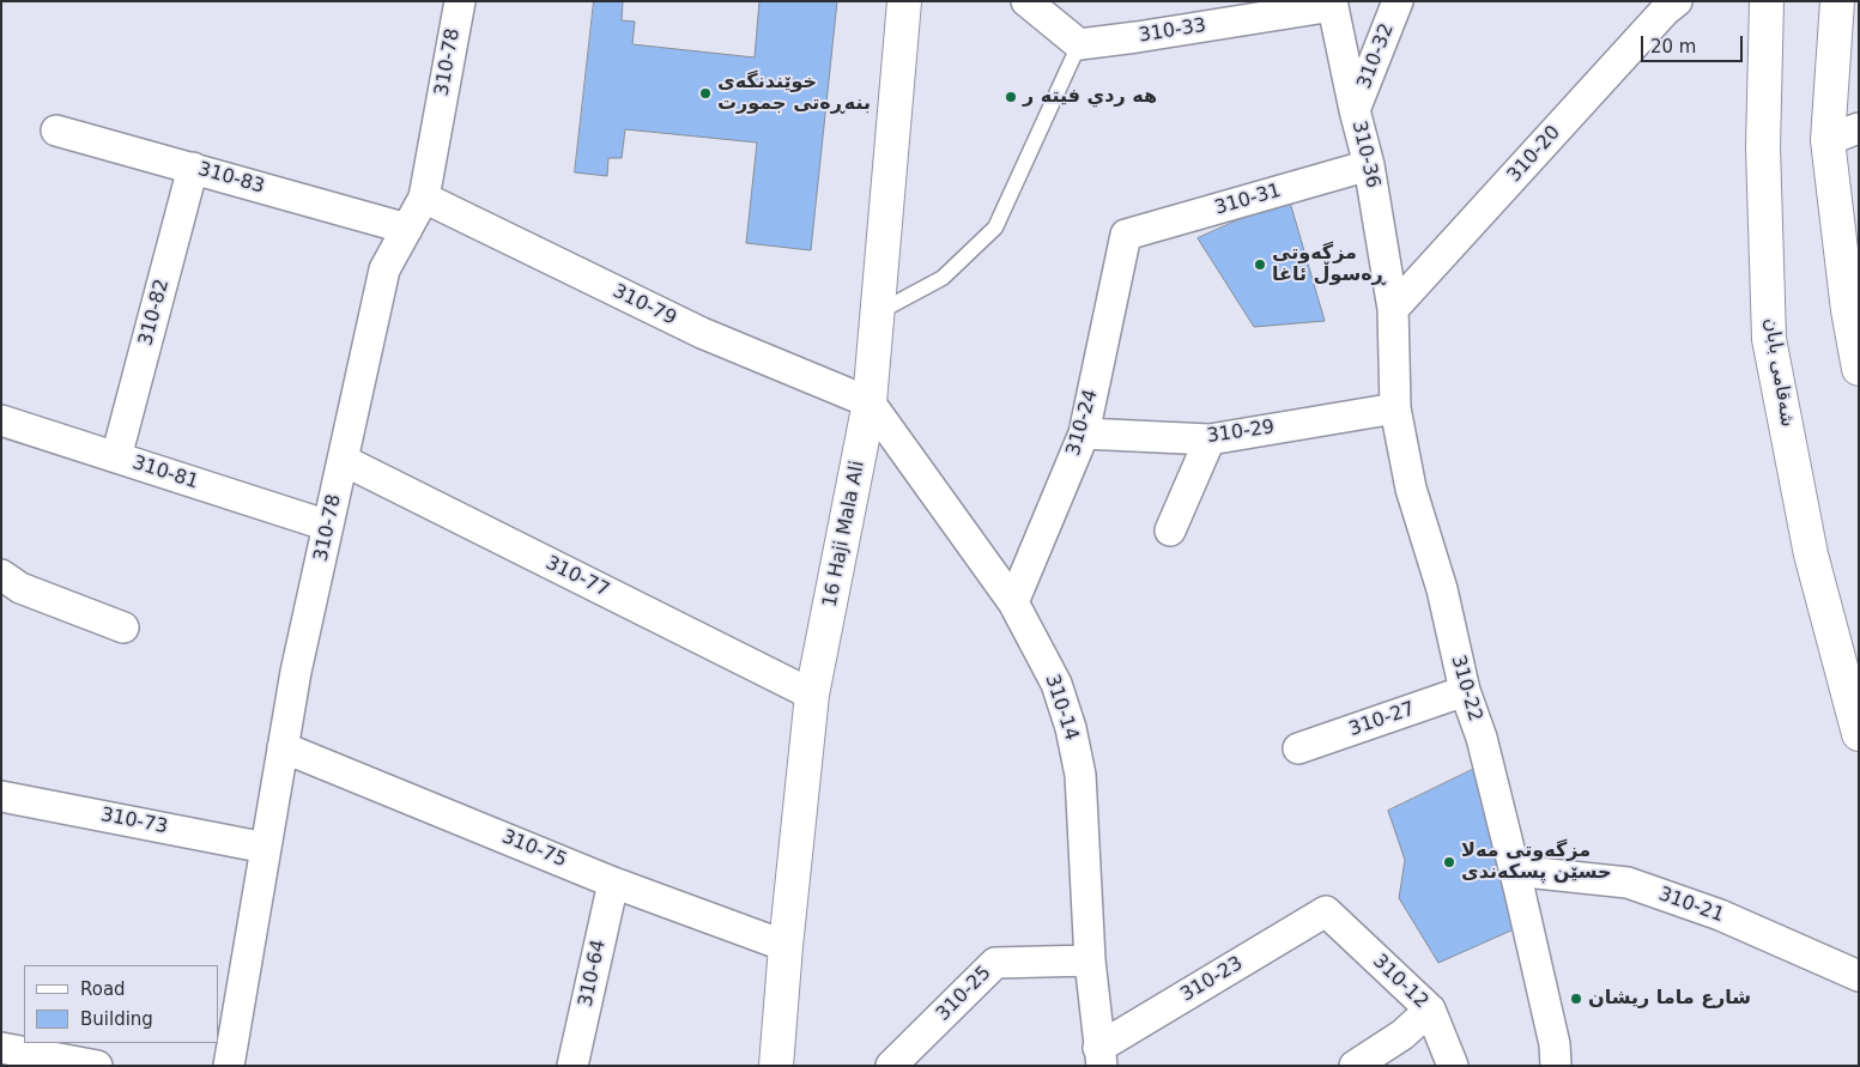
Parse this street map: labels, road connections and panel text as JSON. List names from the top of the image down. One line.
{"streets":{"main road":["شەقامی بابان","16 Haji Mala Ali"],"street":["310-33","310-32","310-78","310-36","310-20","310-83","310-31","310-79","310-82","310-24","310-29","310-81","310-77","310-22","310-14","310-27","310-73","310-75","310-21","310-64","310-23","310-12","310-25"]},"crossings":[["310-33","310-36"],["310-32","310-36"],["310-78","310-83"],["310-78","310-79"],["310-78","310-81"],["310-78","310-77"],["310-78","310-73"],["310-78","310-75"],["310-36","310-20"],["310-36","310-31"],["310-36","310-22"],["310-20","310-22"],["310-83","310-82"],["310-31","310-24"],["310-79","16 Haji Mala Ali"],["310-79","310-14"],["310-82","310-81"],["310-24","310-29"],["310-24","310-14"],["310-29","310-22"],["16 Haji Mala Ali","310-77"],["16 Haji Mala Ali","310-14"],["16 Haji Mala Ali","310-75"],["310-22","310-27"],["310-22","310-21"],["310-14","310-23"],["310-14","310-25"],["310-75","310-64"],["310-23","310-12"]],"places":["خوێندنگەی بنەڕەتی جمورت","هه ردي فيته ر","مزگەوتی ڕەسوڵ ئاغا","مزگەوتی مەلا حسێن پسکەندی","شارع ماما ريشان"],"legend":["Road","Building"],"scale_bar":"20 m"}
